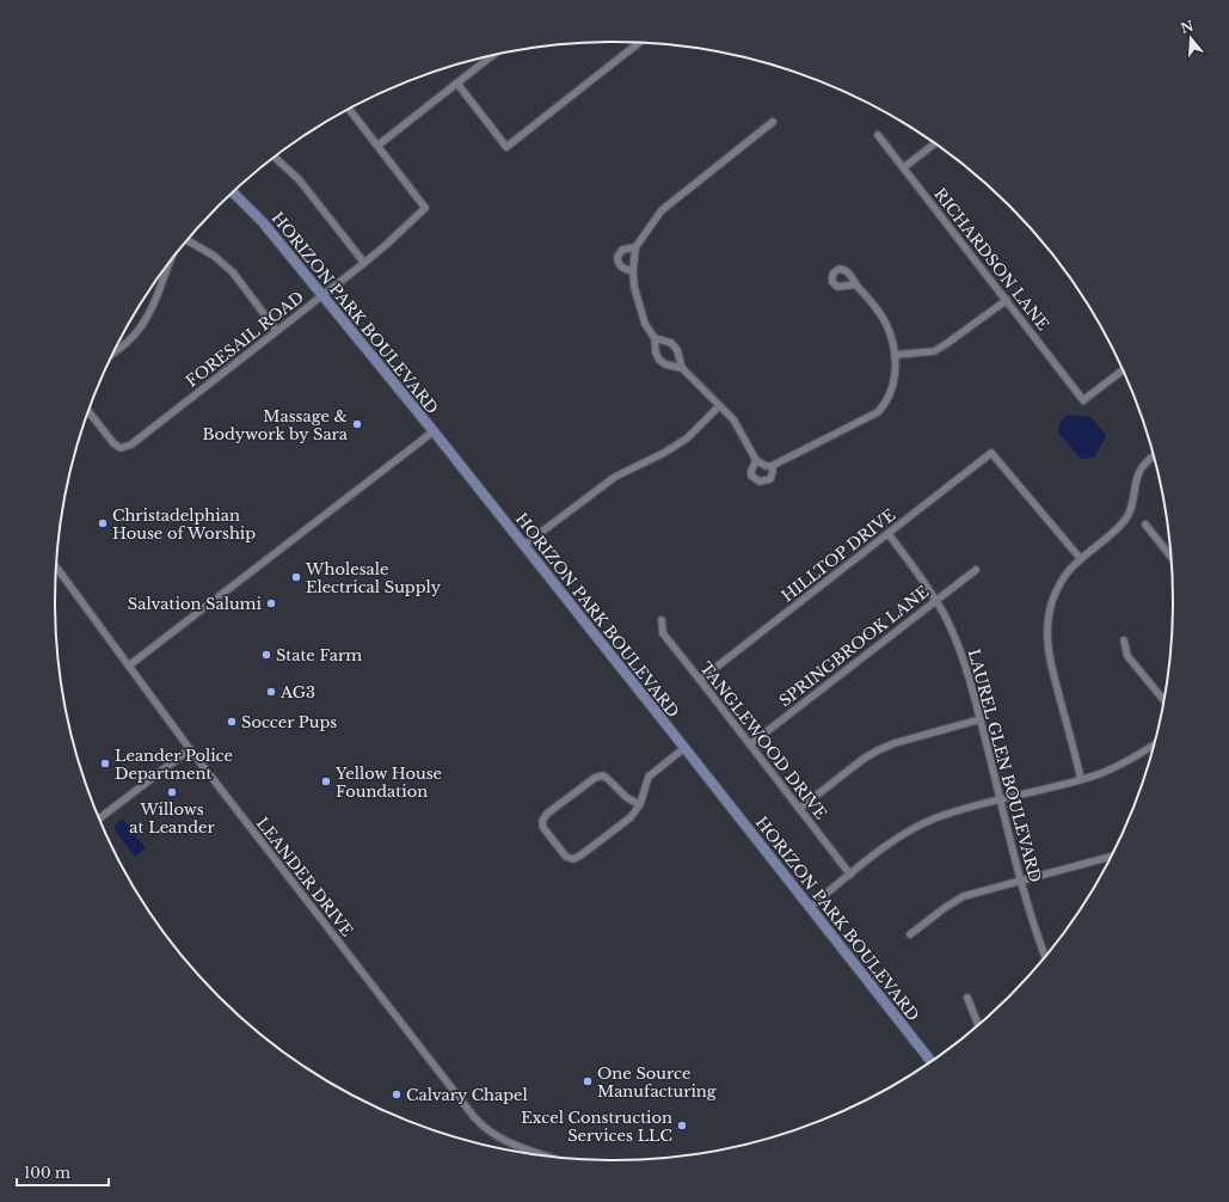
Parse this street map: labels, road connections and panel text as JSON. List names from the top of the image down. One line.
{"streets":{"street":["RICHARDSON LANE","HORIZON PARK BOULEVARD","FORESAIL ROAD","HILLTOP DRIVE","SPRINGBROOK LANE","TANGLEWOOD DRIVE","LAUREL GLEN BOULEVARD","LEANDER DRIVE"]},"crossings":[["HORIZON PARK BOULEVARD","FORESAIL ROAD"],["HILLTOP DRIVE","TANGLEWOOD DRIVE"],["HILLTOP DRIVE","LAUREL GLEN BOULEVARD"],["SPRINGBROOK LANE","TANGLEWOOD DRIVE"],["SPRINGBROOK LANE","LAUREL GLEN BOULEVARD"]],"places":["Massage & Bodywork by Sara","Christadelphian House of Worship","Wholesale Electrical Supply","Salvation Salumi","State Farm","AG3","Soccer Pups","Leander Police Department","Yellow House Foundation","Willows at Leander","One Source Manufacturing","Calvary Chapel","Excel Construction Services LLC"],"scale_bar":"100 m","north":"top"}
